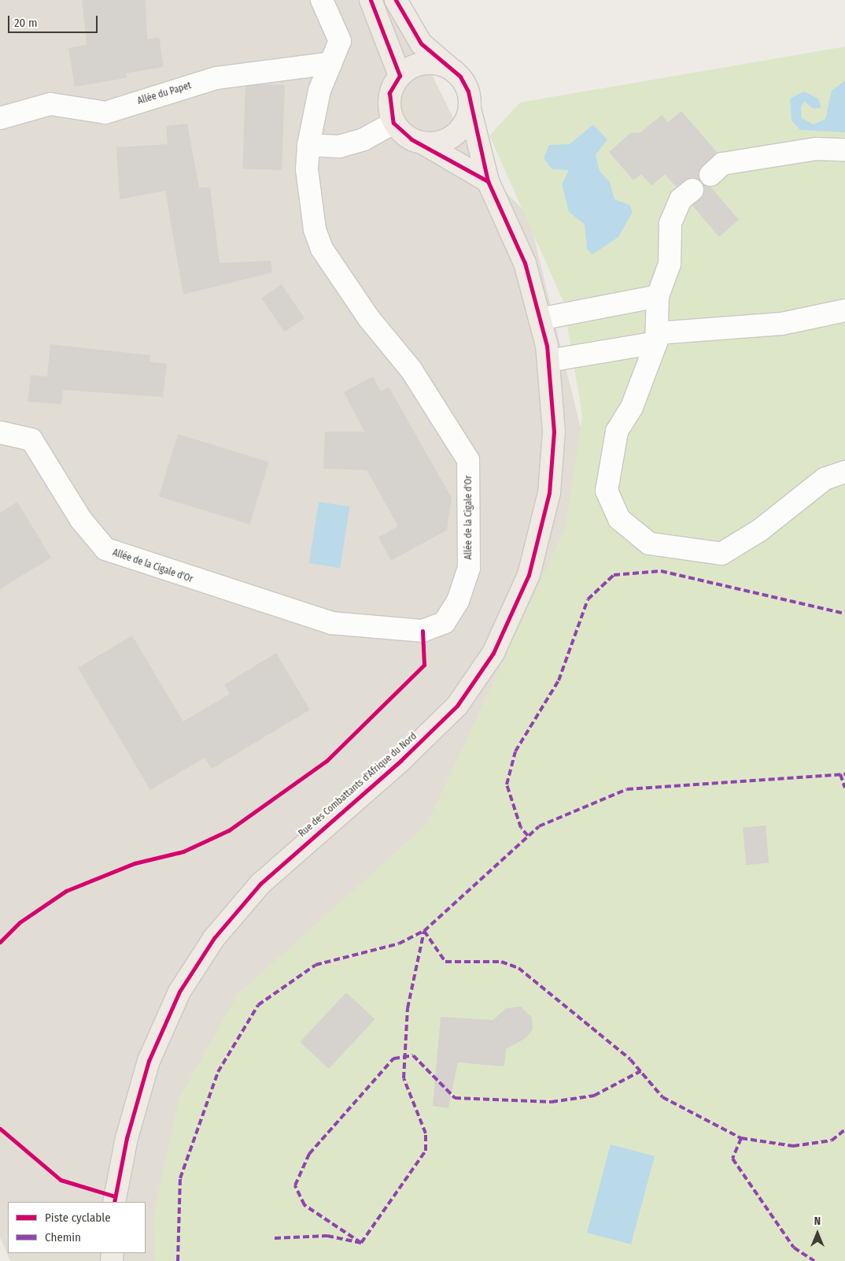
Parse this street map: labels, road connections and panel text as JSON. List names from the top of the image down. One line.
{"streets":{"main road":["Rue des Combattants d'Afrique du Nord"],"street":["Allée du Papet","Allée de la Cigale d'Or"]},"crossings":[["Allée du Papet","Allée de la Cigale d'Or"]],"legend":["Piste cyclable","Chemin"],"scale_bar":"20 m","north":"top"}
